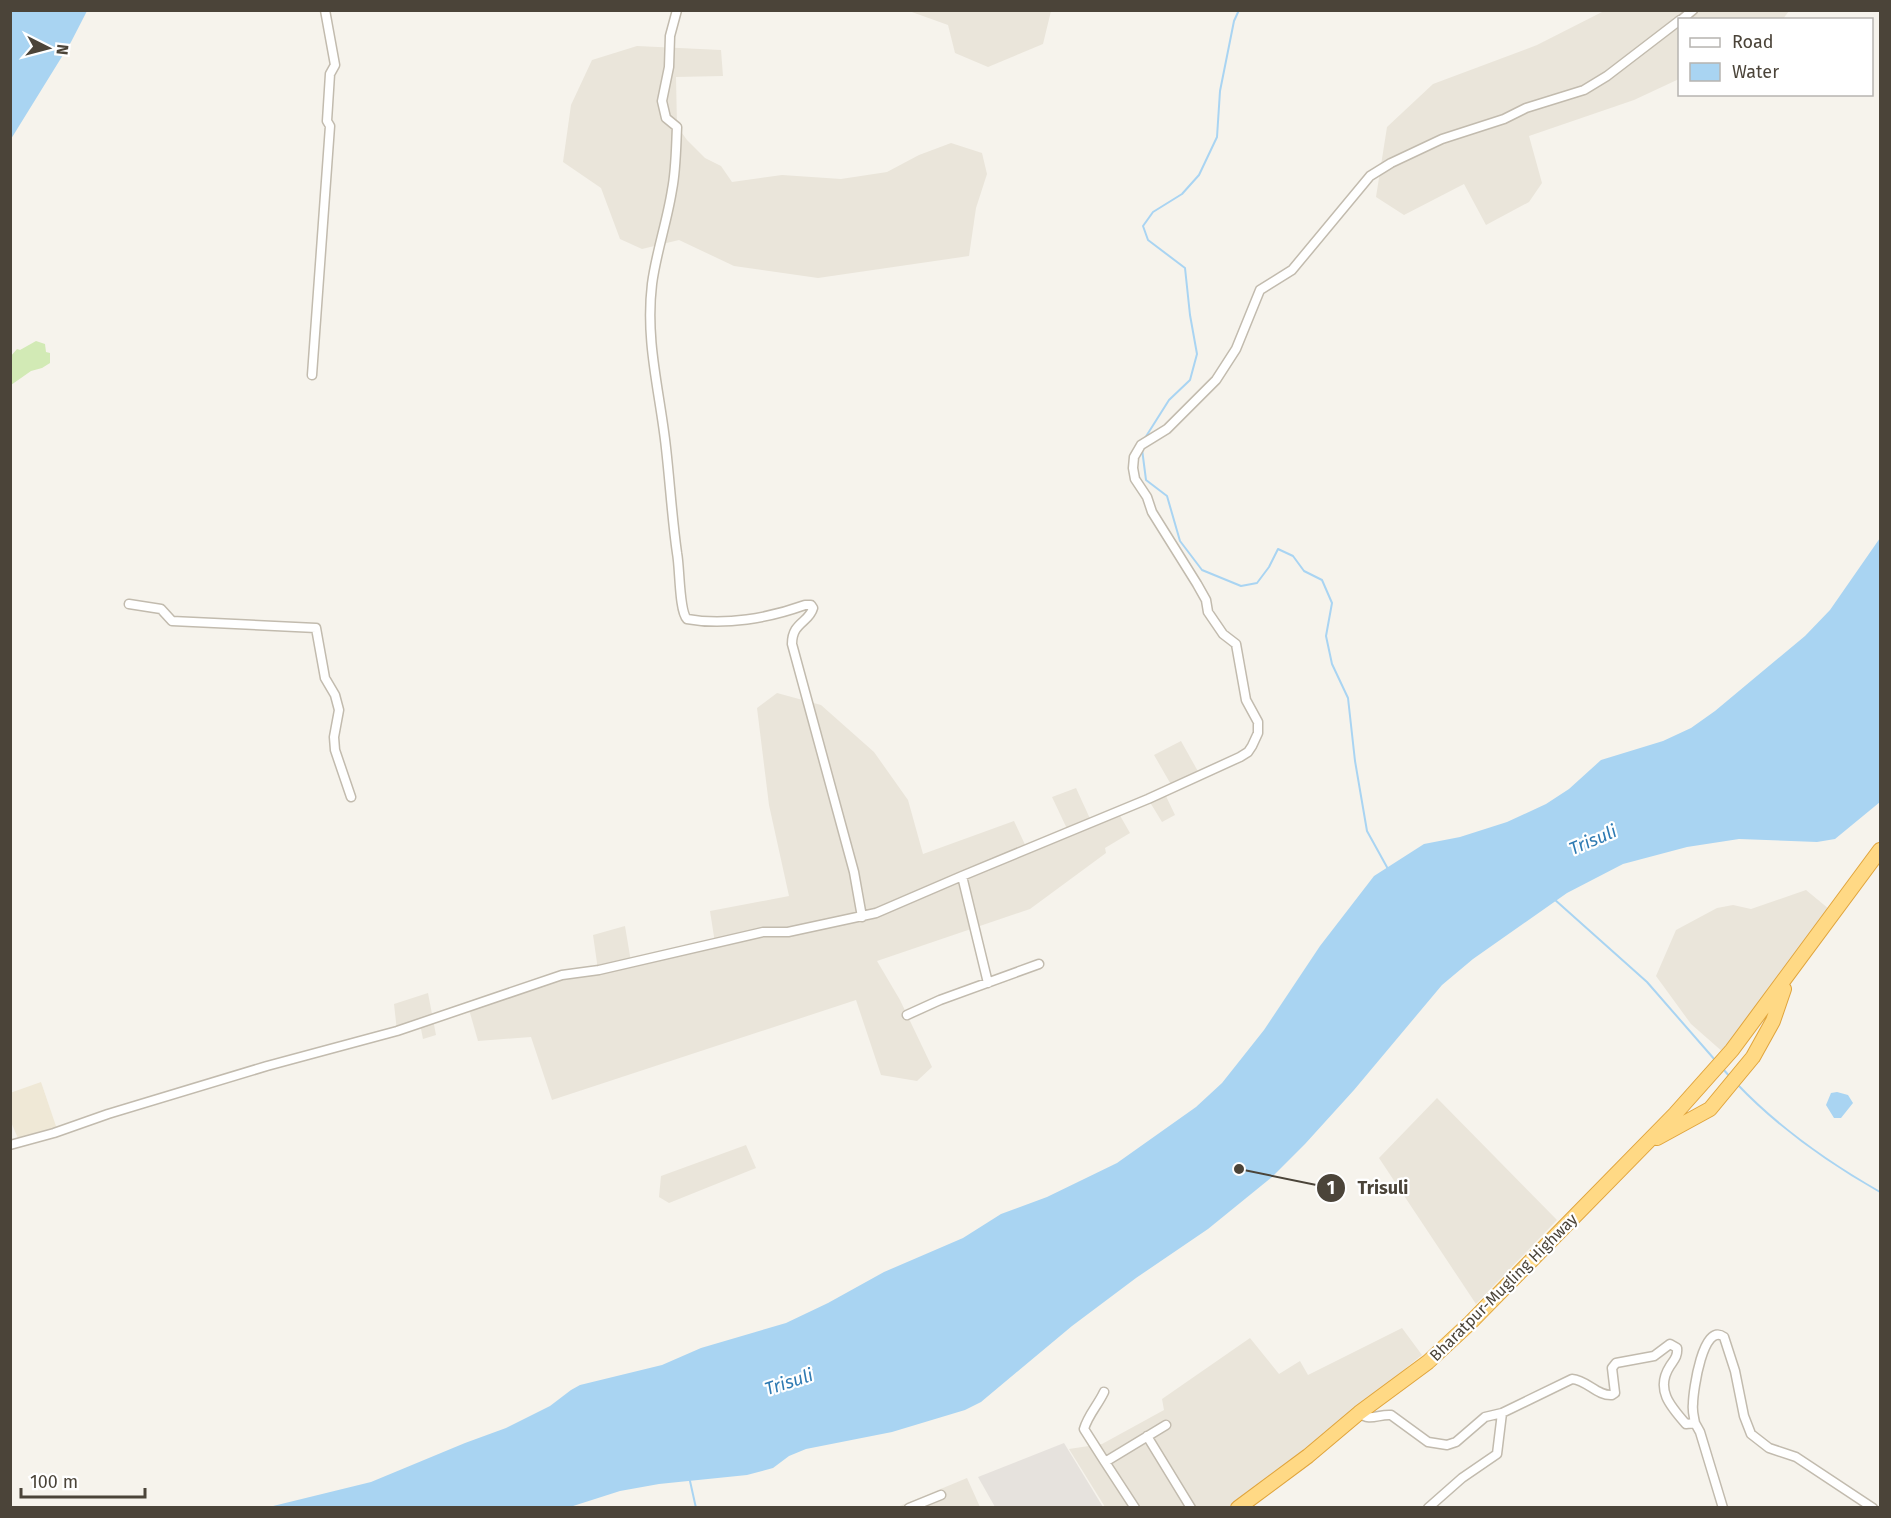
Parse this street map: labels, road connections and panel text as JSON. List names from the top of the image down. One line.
{"streets":{"highway":["Bharatpur-Mugling Highway"]},"water":["Trisuli"],"places":["Trisuli"],"legend":["Road","Water"],"scale_bar":"100 m","north":"right"}
